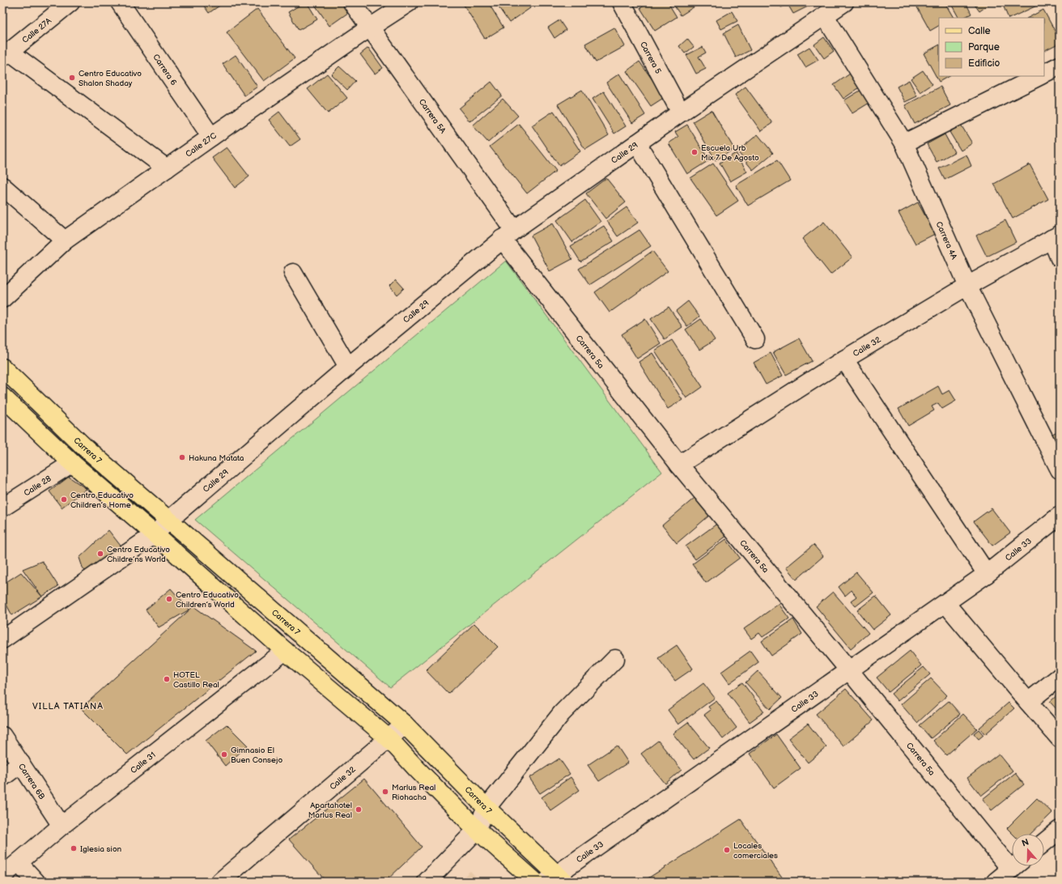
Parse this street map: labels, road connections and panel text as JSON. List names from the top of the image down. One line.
{"streets":{"main road":["Carrera 7"],"street":["Calle 27A","Carrera 5","Carrera 6","Carrera 5A","Calle 27C","Calle 29","Carrera 4A","Calle 32","Carrera 5a","Calle 28","Calle 33","Calle 31","Carrera 6B"]},"crossings":[["Carrera 5","Calle 29"],["Carrera 6","Calle 27C"],["Carrera 5A","Calle 27C"],["Carrera 5A","Calle 29"],["Carrera 5A","Carrera 5a"],["Calle 29","Carrera 4A"],["Calle 29","Carrera 5a"],["Calle 29","Carrera 7"],["Carrera 4A","Calle 32"],["Calle 32","Carrera 5a"],["Calle 32","Carrera 7"],["Carrera 5a","Calle 33"],["Carrera 7","Calle 33"],["Calle 31","Carrera 6B"]],"districts":["VILLA TATIANA"],"places":["Centro Educativo Shalon Shaday","Escuela Urb Mix 7 De Agosto","Hakuna Matata","Centro Educativo Children´s Home","Centro Educativo Childre´ns World","Centro Educativo Children´s World","HOTEL Castillo Real","Gimnasio El Buen Consejo","Marlus Real Riohacha","Apartahotel Marlus Real","Iglesia sion","Locales comerciales"],"legend":["Calle","Parque","Edificio"],"north":"top"}
